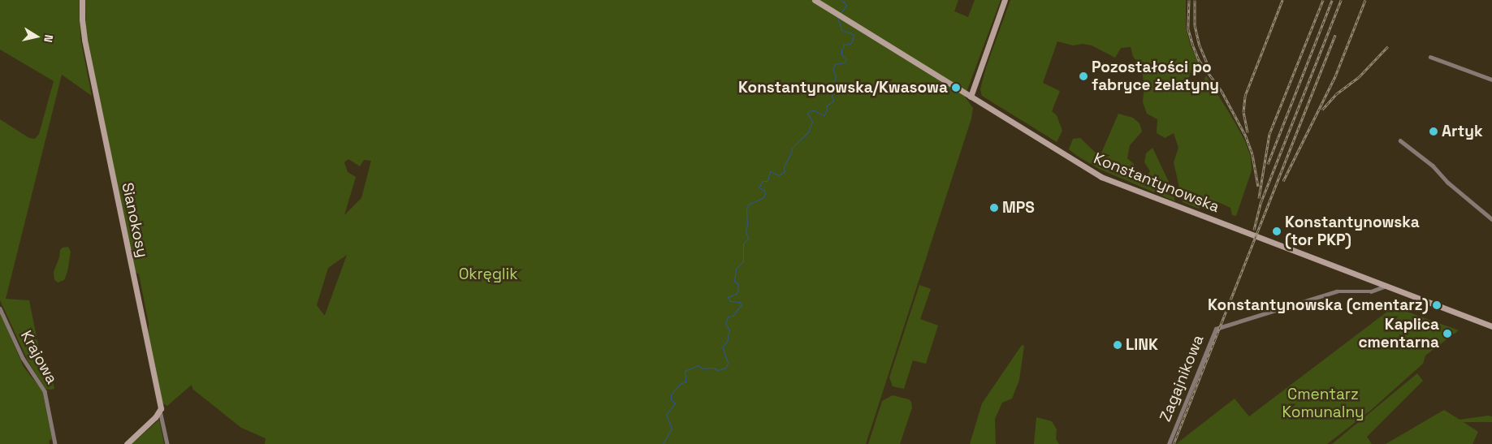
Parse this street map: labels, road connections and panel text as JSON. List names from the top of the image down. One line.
{"streets":{"main road":["Konstantynowska","Sianokosy"],"street":["Krajowa","Zagajnikowa"]},"crossings":[["Konstantynowska","Zagajnikowa"]],"parks":["Okręglik","Cmentarz Komunalny"],"places":["Pozostałości po fabryce żelatyny","Konstantynowska/Kwasowa","Artyk","MPS","Konstantynowska (tor PKP)","Konstantynowska (cmentarz)","Kaplica cmentarna","LINK"],"north":"right"}
